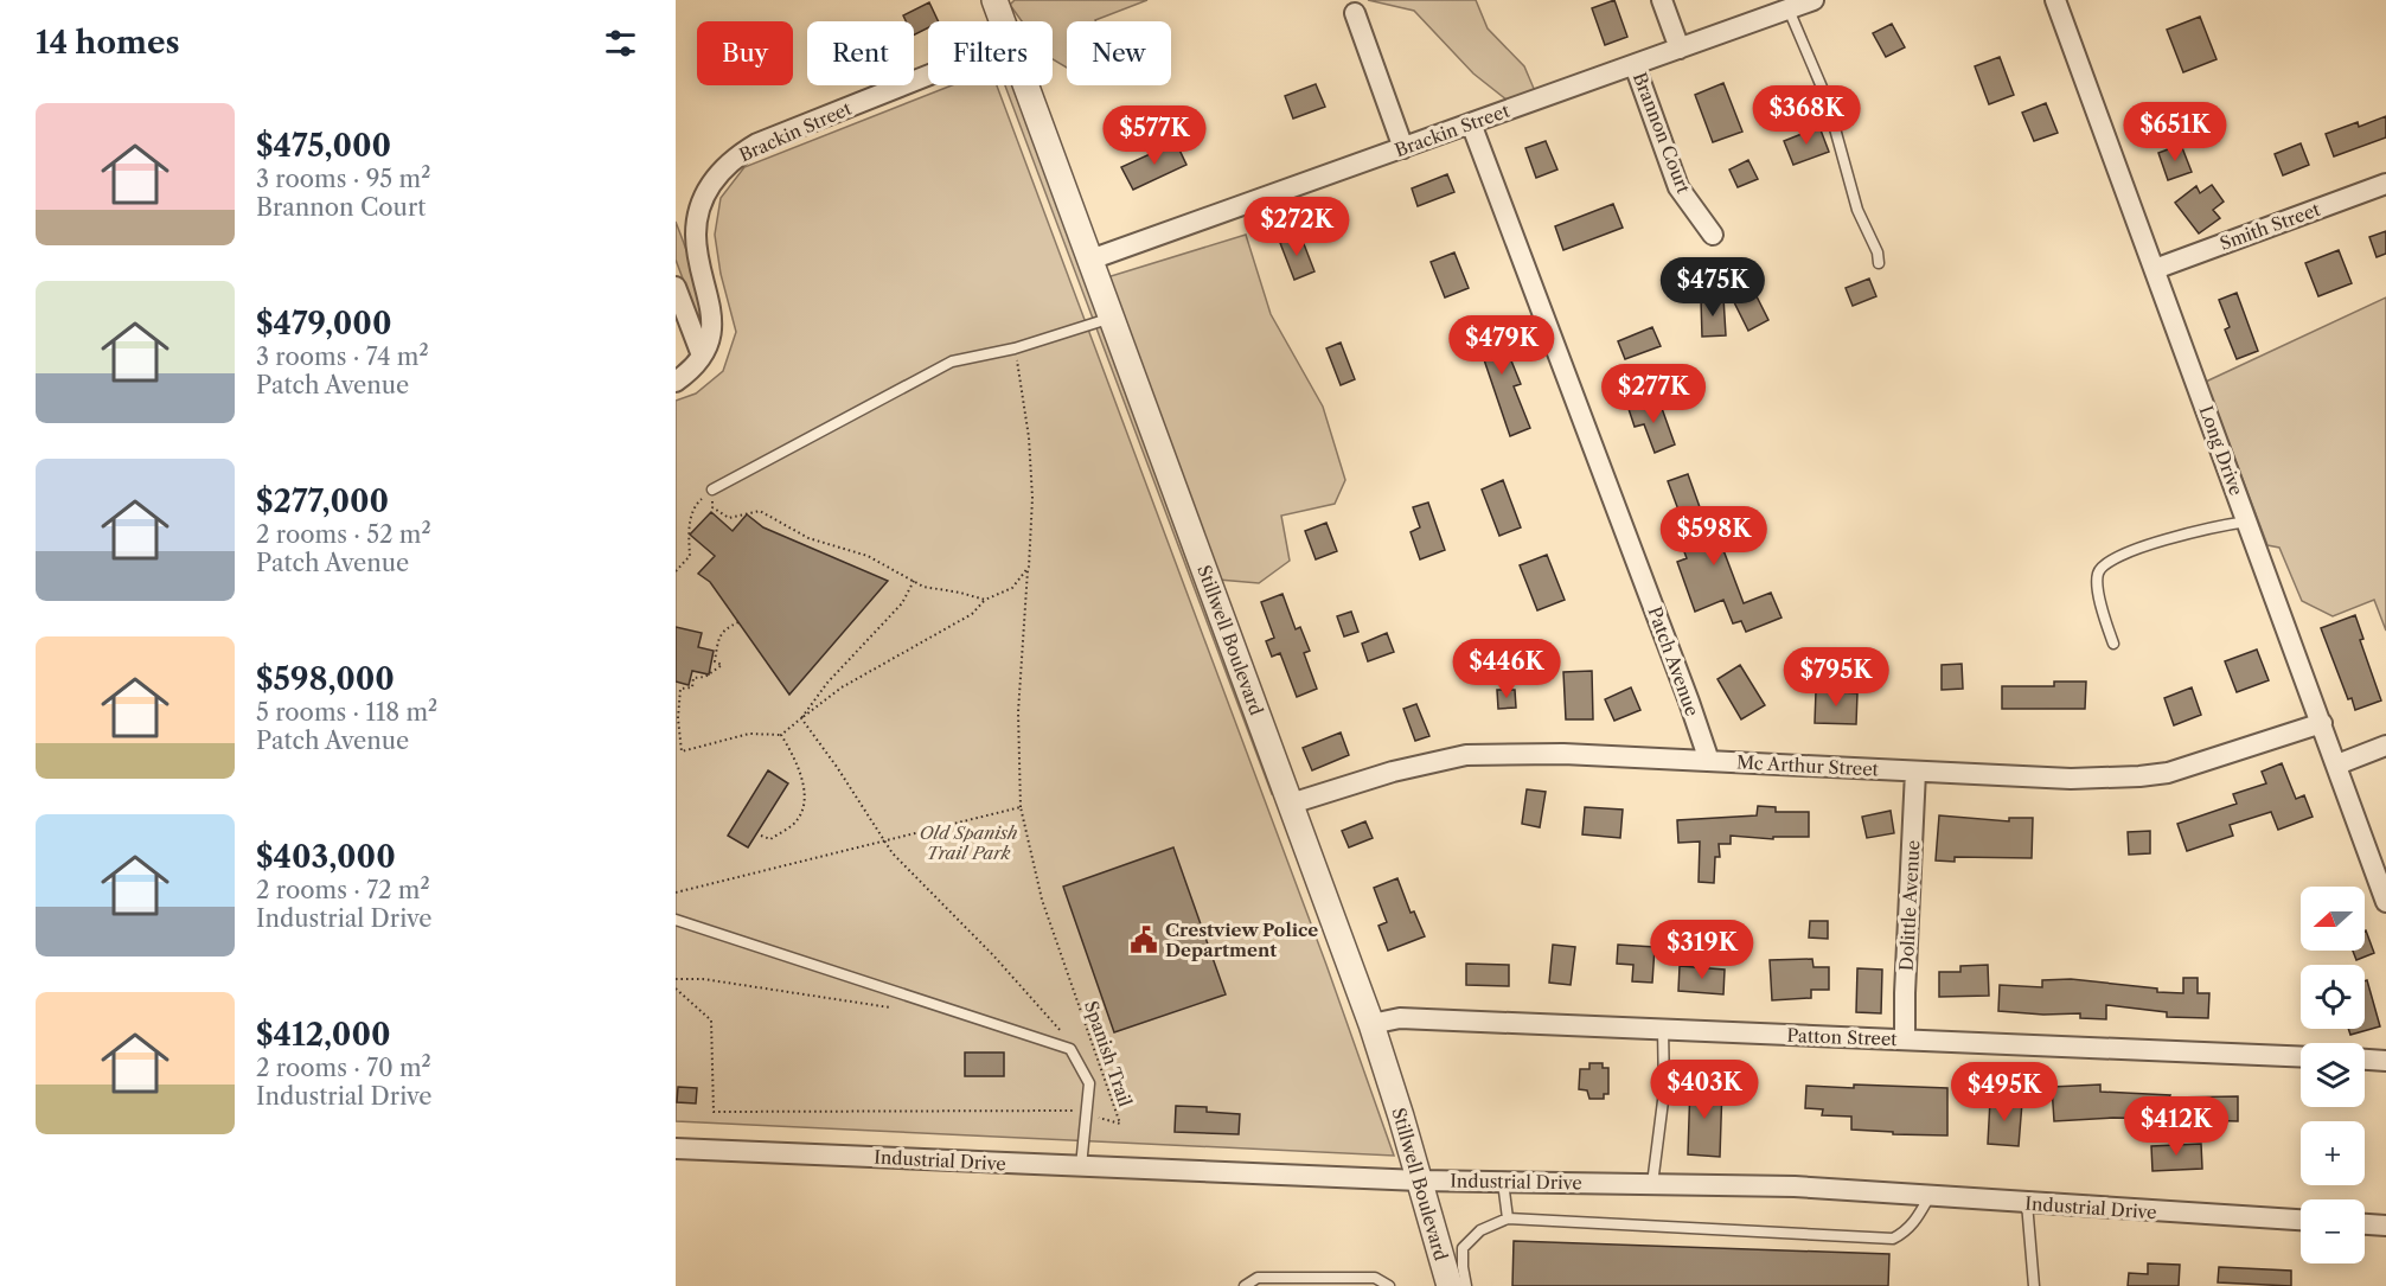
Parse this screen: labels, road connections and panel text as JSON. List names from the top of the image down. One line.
{"streets":{"street":["Brackin Street","Brannon Court","Smith Street","Long Drive","Stillwell Boulevard","Patch Avenue","Mc Arthur Street","Dolittle Avenue","Patton Street","Industrial Drive"],"path":["Spanish Trail"]},"crossings":[["Brackin Street","Brannon Court"],["Brackin Street","Stillwell Boulevard"],["Brackin Street","Patch Avenue"],["Smith Street","Long Drive"],["Long Drive","Mc Arthur Street"],["Stillwell Boulevard","Mc Arthur Street"],["Stillwell Boulevard","Patton Street"],["Stillwell Boulevard","Industrial Drive"],["Patch Avenue","Mc Arthur Street"],["Mc Arthur Street","Dolittle Avenue"],["Dolittle Avenue","Patton Street"]],"parks":["Old Spanish Trail Park"],"places":{"public building":["Crestview Police Department"]},"north":"left","page":{"heading":"14 homes","chip":["Buy","Rent","Filters","New"],"list":[{"name":"$475,000","note":"3 rooms · 95 m² · Brannon Court"},{"name":"$479,000","note":"3 rooms · 74 m² · Patch Avenue"},{"name":"$277,000","note":"2 rooms · 52 m² · Patch Avenue"},{"name":"$598,000","note":"5 rooms · 118 m² · Patch Avenue"},{"name":"$403,000","note":"2 rooms · 72 m² · Industrial Drive"},{"name":"$412,000","note":"2 rooms · 70 m² · Industrial Drive"}],"price":["$368K","$651K","$577K","$272K","$475K","$479K","$277K","$598K","$446K","$795K","$319K","$403K","$495K","$412K"],"map_buttons":["+","−"]}}
